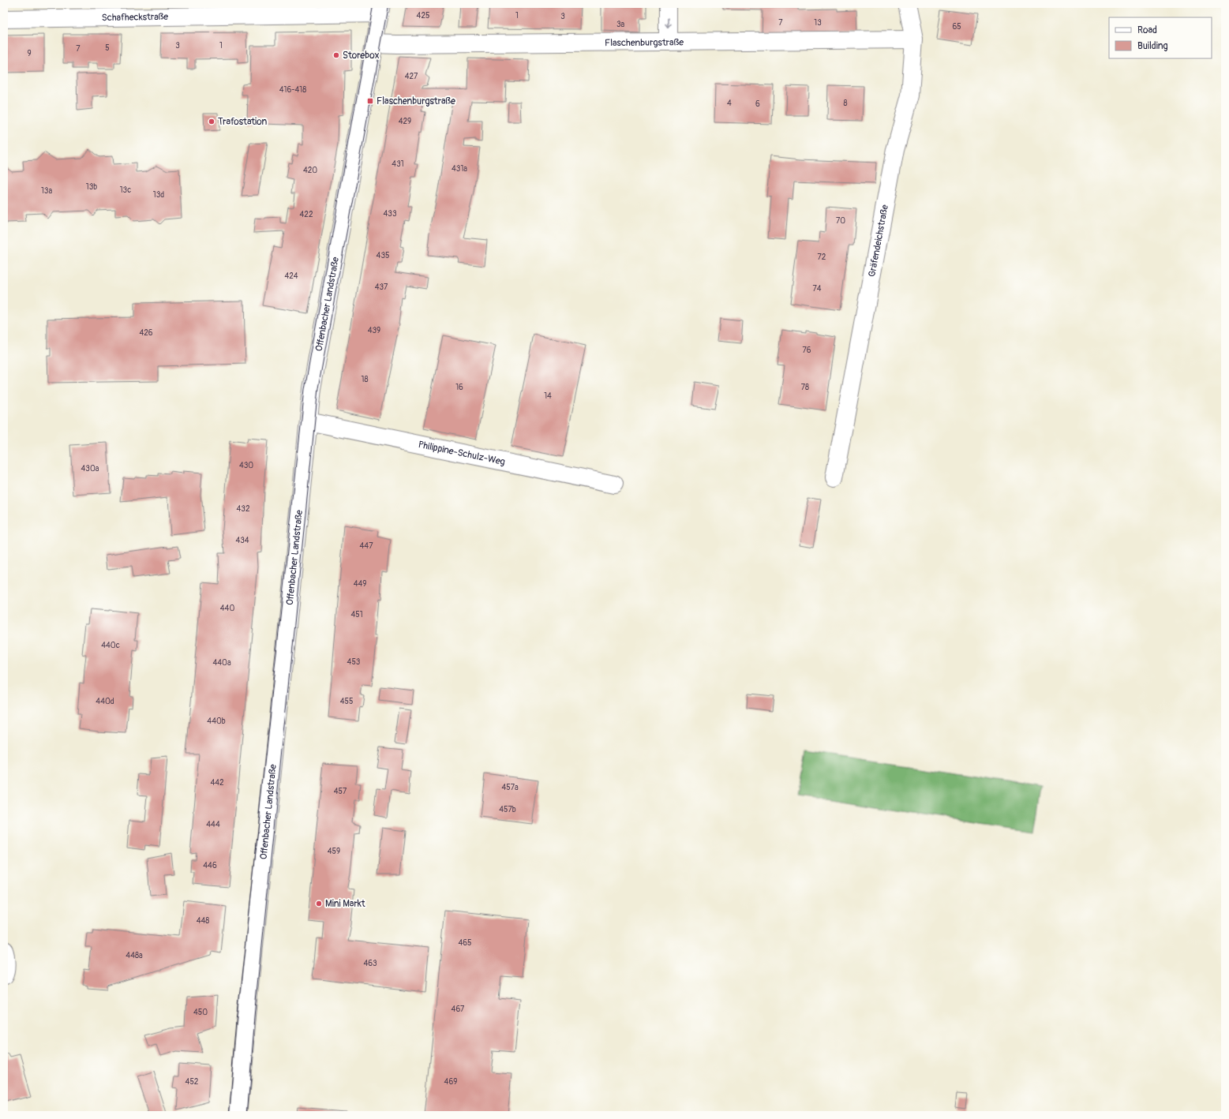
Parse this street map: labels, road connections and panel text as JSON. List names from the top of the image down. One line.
{"streets":{"street":["Schafheckstraße","Flaschenburgstraße","Gräfendeichstraße","Offenbacher Landstraße","Philippine-Schulz-Weg"]},"crossings":[["Schafheckstraße","Offenbacher Landstraße"],["Flaschenburgstraße","Gräfendeichstraße"],["Flaschenburgstraße","Offenbacher Landstraße"],["Offenbacher Landstraße","Philippine-Schulz-Weg"]],"places":{"other":["Storebox","Trafostation","Mini Markt"],"transit":["Flaschenburgstraße"]},"house_numbers":["425","1","3","7","13","3a","65","3","1","5","7","9","427","416-418","4","8","6","429","431","431a","420","13b","13c","13a","13d","433","422","70","435","72","424","437","74","439","426","76","18","16","78","14","430","430a","432","434","447","449","440","451","440c","453","440a","440d","455","440b","442","457a","457","457b","444","459","446","448","465","448a","463","467","450","452","469"],"legend":["Road","Building"]}
